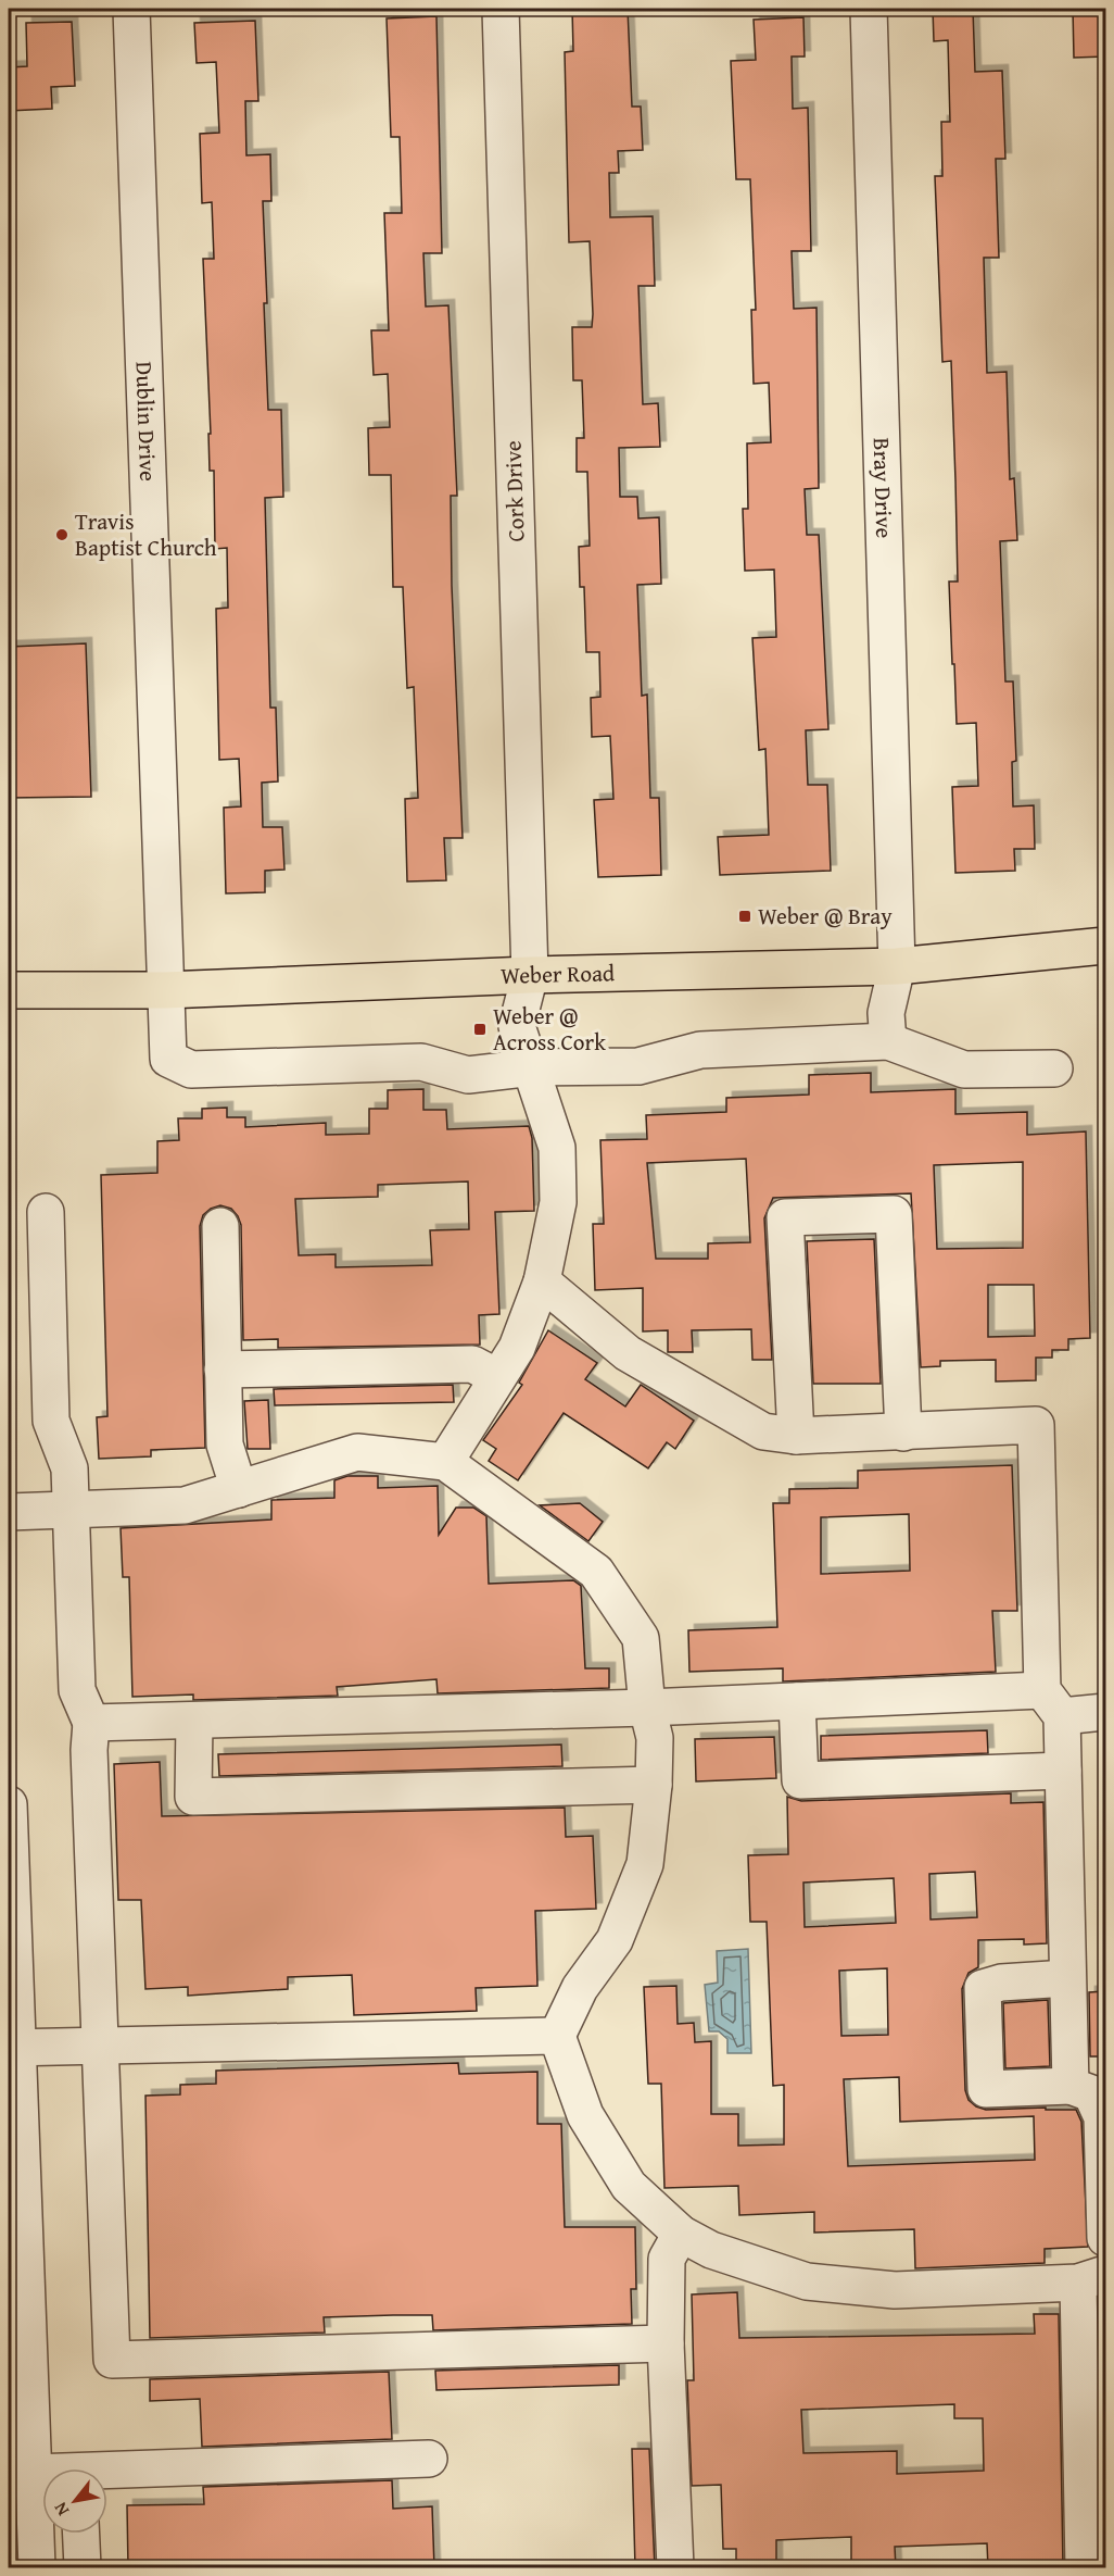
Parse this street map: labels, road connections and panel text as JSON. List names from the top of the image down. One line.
{"streets":{"main road":["Weber Road"],"street":["Dublin Drive","Bray Drive","Cork Drive"]},"crossings":[["Dublin Drive","Cork Drive"],["Dublin Drive","Weber Road"],["Bray Drive","Weber Road"],["Cork Drive","Weber Road"]],"places":{"other":["Travis Baptist Church"],"transit":["Weber @ Bray","Weber @ Across Cork"]},"north":"bottom left"}
